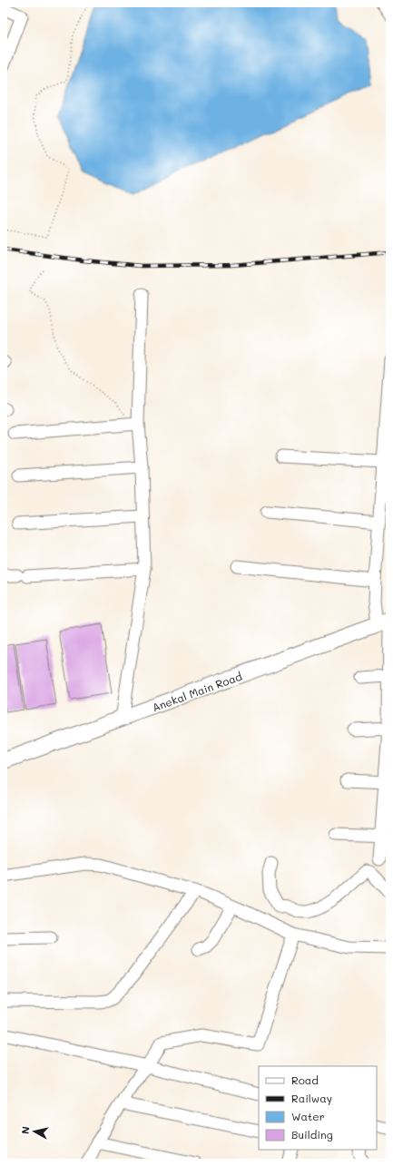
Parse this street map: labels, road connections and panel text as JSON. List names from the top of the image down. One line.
{"streets":{"main road":["Anekal Main Road"]},"legend":["Road","Railway","Water","Building"],"north":"left"}
